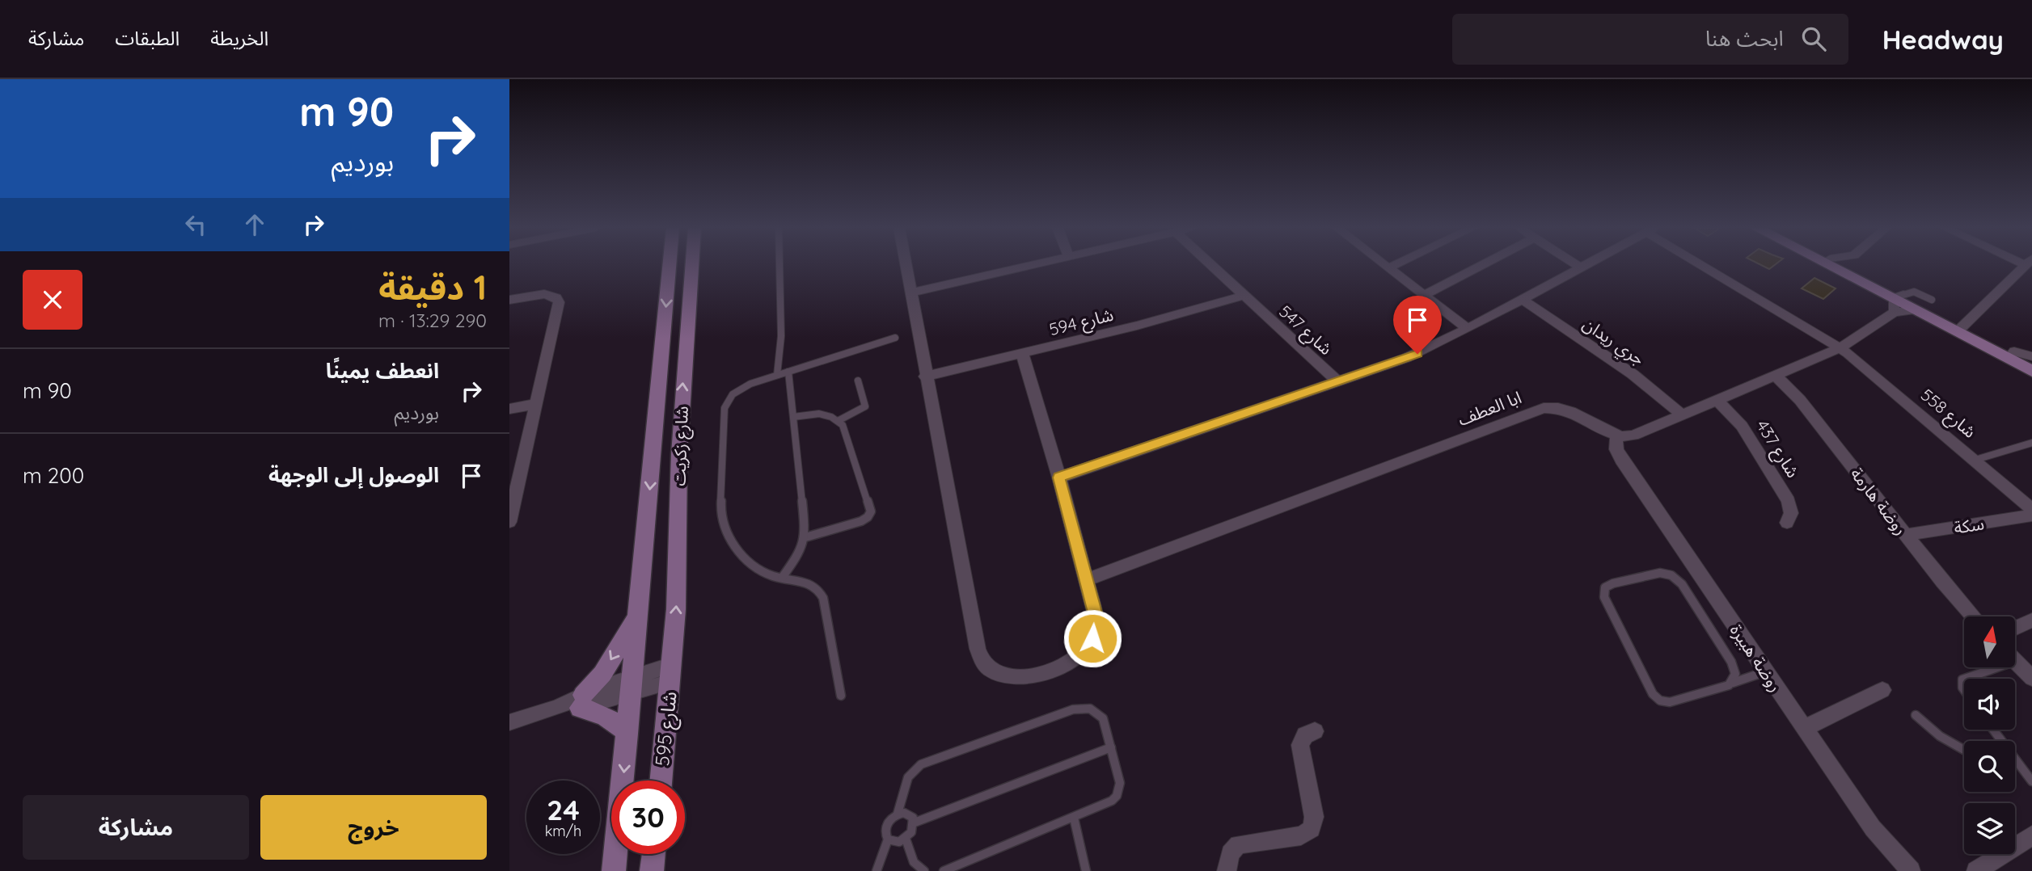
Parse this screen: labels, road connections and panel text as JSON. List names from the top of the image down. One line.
{"streets":{"street":["شارع 594","شارع 547","جري ريدان","ابا العطف","شارع 558","شارع زكريت","شارع 437","روضة هارمة","سكة","روضة هبيرة","شارع 595"]},"crossings":[["شارع 594","شارع 547"],["ابا العطف","روضة هبيرة"],["شارع زكريت","شارع 595"],["روضة هارمة","سكة"]],"north":"top","page":{"header":"Headway","search":"ابحث هنا","nav":["الخريطة","الطبقات","مشاركة"],"turn":["90 m","بورديم"],"heading":["1 دقيقة","290 m · 13:29"],"list":[{"name":"انعطف يمينًا","note":"بورديم","value":"90 m"},{"name":"الوصول إلى الوجهة","value":"200 m"}],"speed":"24 km/h","limit":"30","buttons":["خروج","مشاركة"]}}
